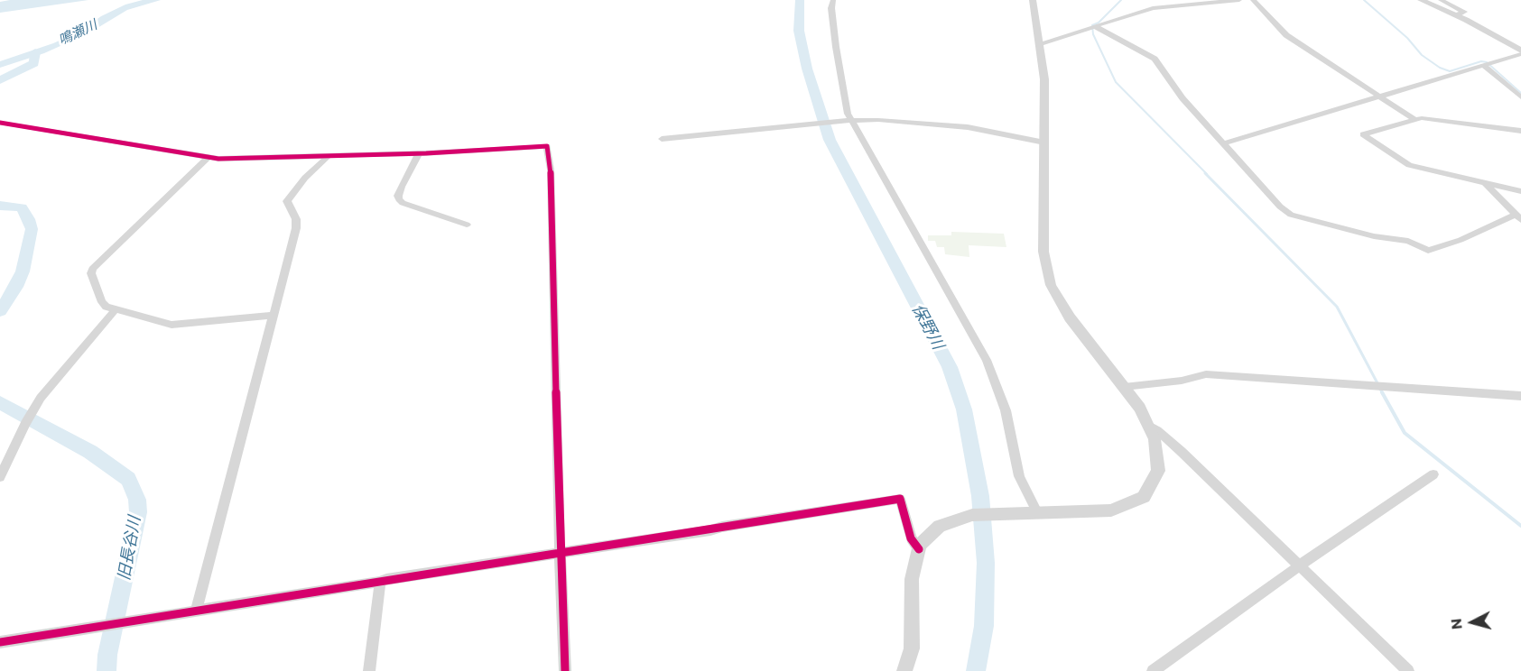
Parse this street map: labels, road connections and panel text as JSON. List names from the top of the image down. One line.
{"water":["鳴瀬川","保野川","旧長谷川"],"north":"left"}
